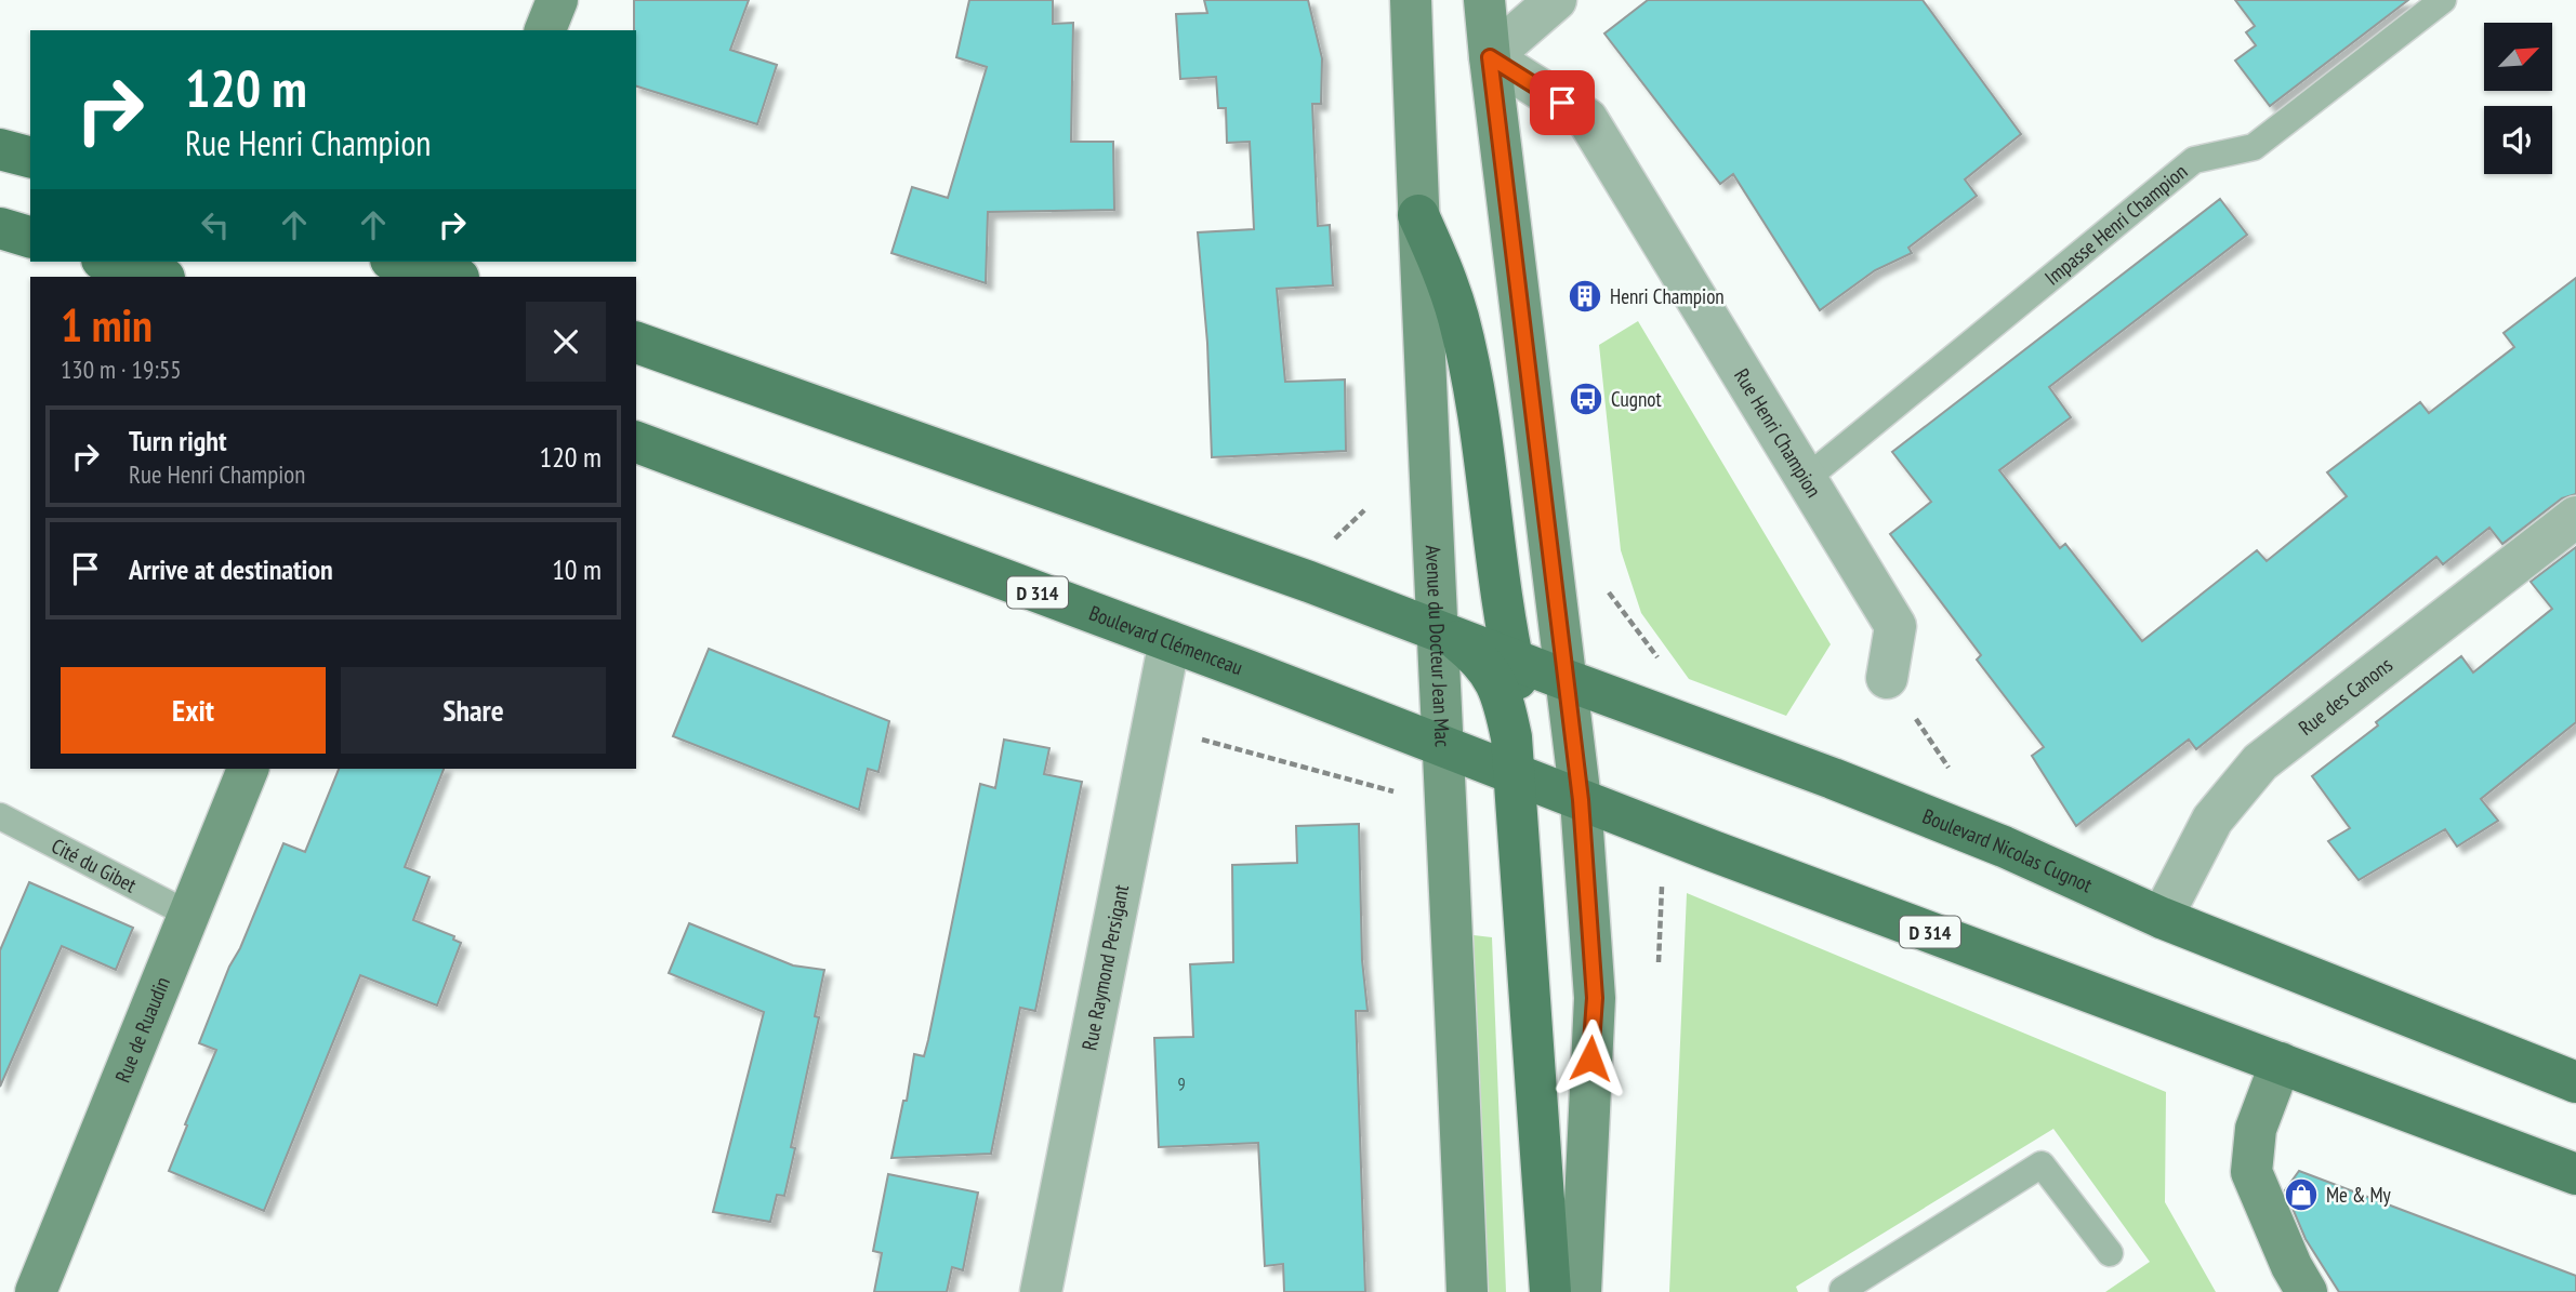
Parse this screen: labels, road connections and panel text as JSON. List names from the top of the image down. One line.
{"streets":{"main road":["D 314","Boulevard Clémenceau","Avenue du Docteur Jean Mac","Boulevard Nicolas Cugnot","Rue de Ruaudin"],"street":["Rue Henri Champion","Rue des Canons","Rue Raymond Persigant"],"lane":["Impasse Henri Champion","Cité du Gibet"]},"crossings":[["Impasse Henri Champion","Rue Henri Champion"],["D 314","Boulevard Clémenceau"],["D 314","Avenue du Docteur Jean Mac"],["Boulevard Clémenceau","Avenue du Docteur Jean Mac"],["Boulevard Clémenceau","Rue Raymond Persigant"],["Avenue du Docteur Jean Mac","Boulevard Nicolas Cugnot"],["Rue des Canons","Boulevard Nicolas Cugnot"],["Cité du Gibet","Rue de Ruaudin"]],"places":{"building":["Henri Champion"],"bus stop":["Cugnot"],"shop":["Me & My"]},"house_numbers":["9"],"north":"top right","page":{"turn":["120 m","Rue Henri Champion"],"heading":["1 min","130 m · 19:55"],"list":[{"name":"Turn right","note":"Rue Henri Champion","value":"120 m"},{"name":"Arrive at destination","value":"10 m"}],"buttons":["Exit","Share"]}}
